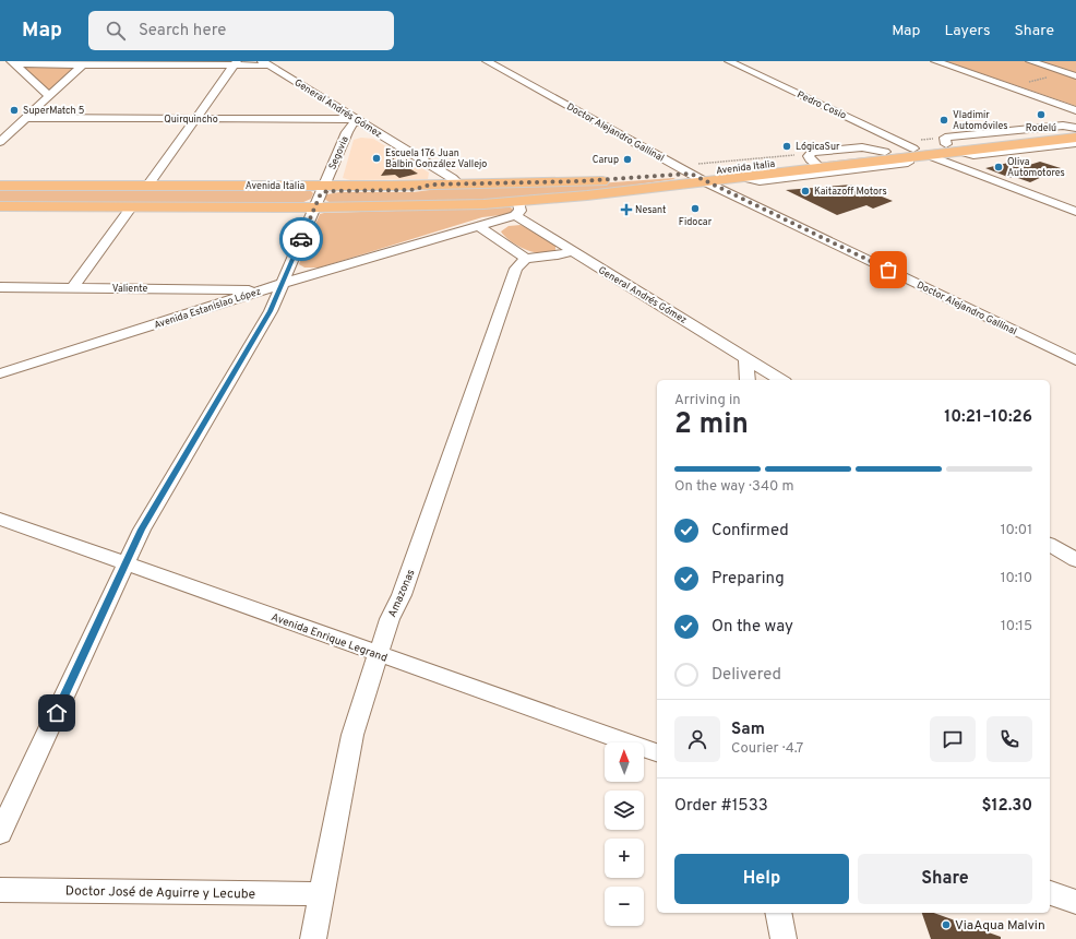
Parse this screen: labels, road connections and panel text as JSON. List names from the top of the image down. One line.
{"streets":{"main road":["Avenida Italia"],"street":["Pedro Cosio","General Andrés Gómez","Quirquincho","Doctor Alejandro Gallinal","Segovia","Valiente","Avenida Estanislao López","Amazonas","Avenida Enrique Legrand","Doctor José de Aguirre y Lecube"]},"crossings":[["Pedro Cosio","Avenida Italia"],["General Andrés Gómez","Quirquincho"],["General Andrés Gómez","Segovia"],["General Andrés Gómez","Avenida Italia"],["General Andrés Gómez","Avenida Estanislao López"],["Quirquincho","Segovia"],["Doctor Alejandro Gallinal","Avenida Italia"],["Segovia","Avenida Italia"],["Segovia","Avenida Estanislao López"],["Segovia","Avenida Enrique Legrand"],["Avenida Italia","Avenida Estanislao López"],["Valiente","Avenida Estanislao López"],["Amazonas","Avenida Enrique Legrand"],["Amazonas","Doctor José de Aguirre y Lecube"]],"places":{"other":["SuperMatch 5","Rodelú","Vladimir Automóviles","LógicaSur","Escuela 176 Juan Balbin González Vallejo","Carup","Oliva Automotores","Kaitazoff Motors","Fidocar","ViaAqua Malvin"],"health":["Nesant"]},"north":"top","page":{"header":"Map","search":"Search here","nav":["Map","Layers","Share"],"heading":["2 min","Arriving in","10:21–10:26"],"panel":["Sam","Courier · 4.7","Order #1533","$12.30"],"bar":"On the way · 340 m","list":[["Confirmed","10:01"],["Preparing","10:10"],["On the way","10:15"],"Delivered"],"map_buttons":["+","−"],"buttons":["Help","Share"]}}
